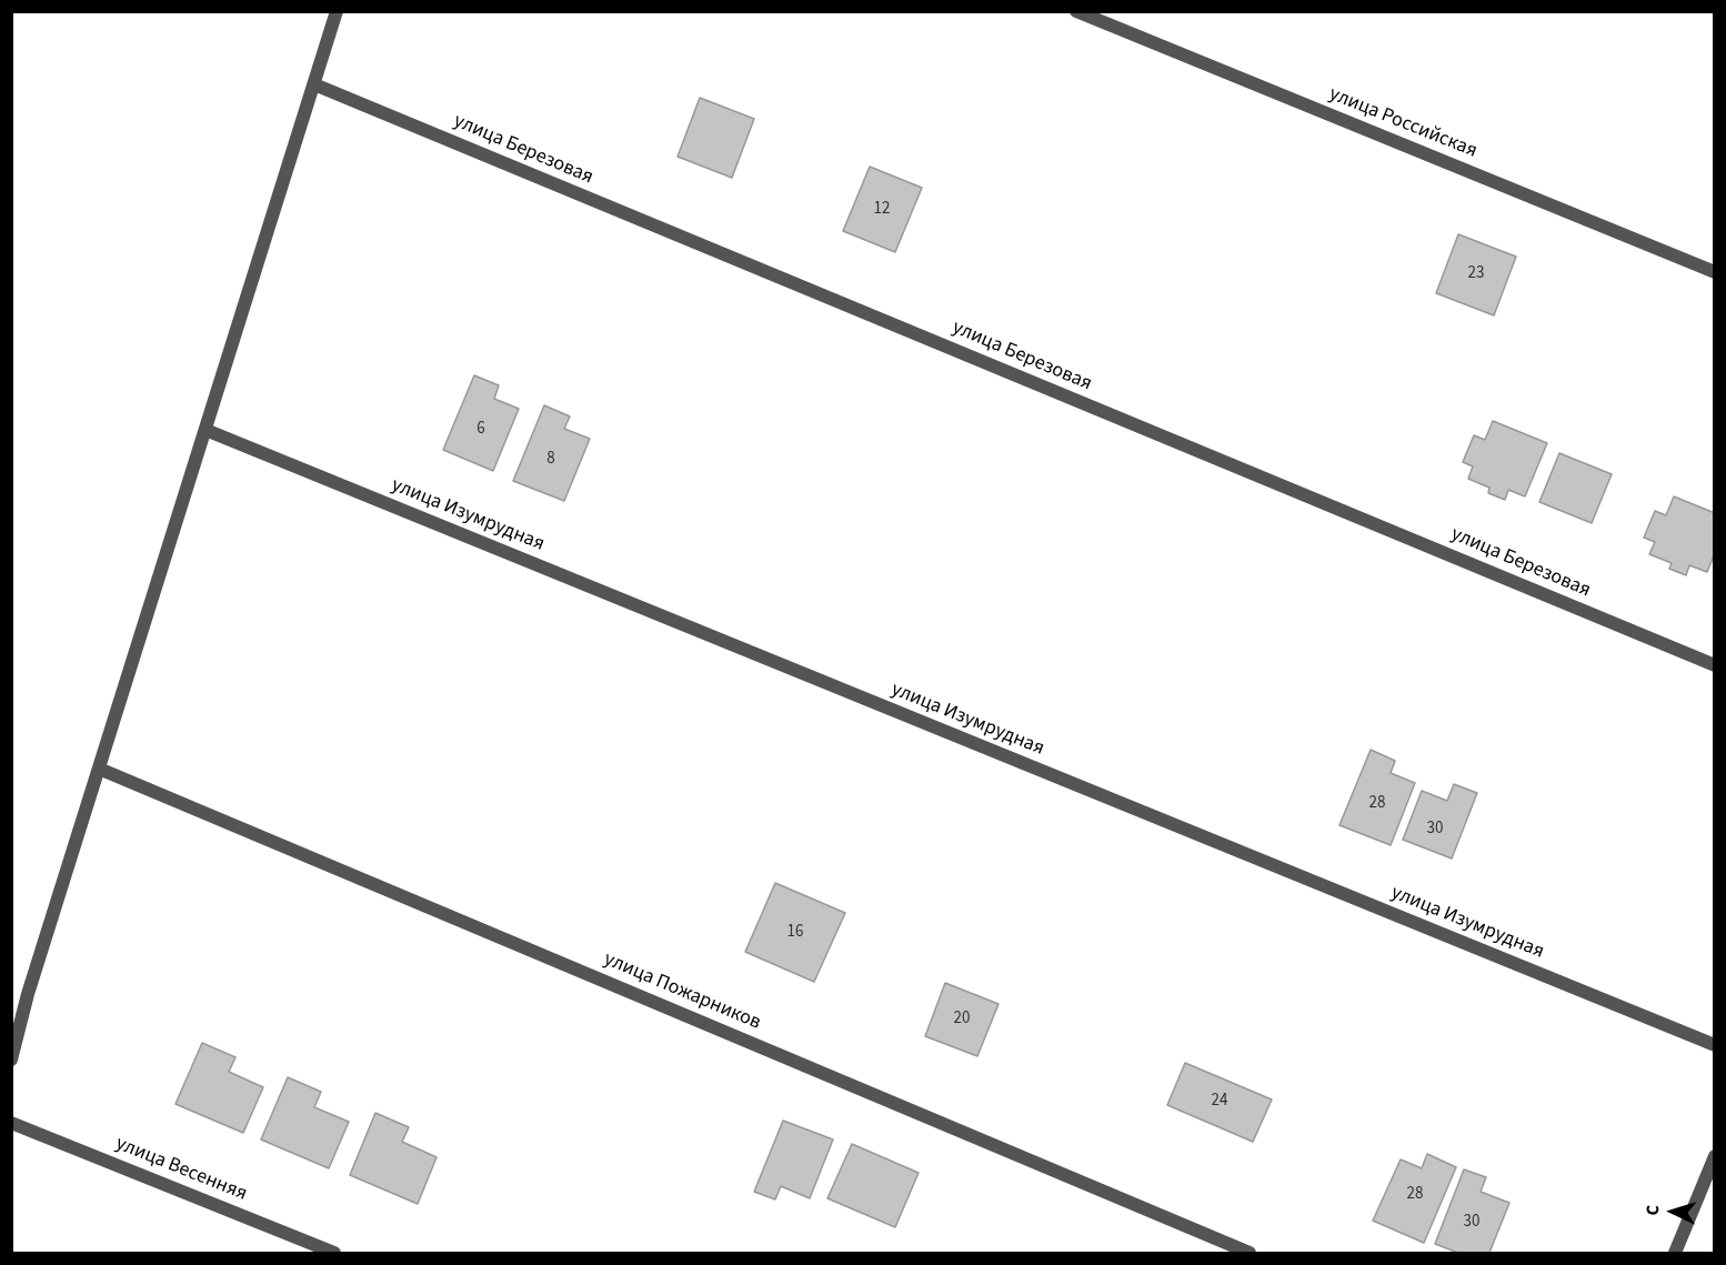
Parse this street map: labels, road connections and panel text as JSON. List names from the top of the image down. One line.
{"streets":{"street":["улица Российская","улица Березовая","улица Изумрудная","улица Пожарников","улица Весенняя"]},"house_numbers":["12","23","6","8","28","30","16","20","24","28","30"],"north":"left"}
